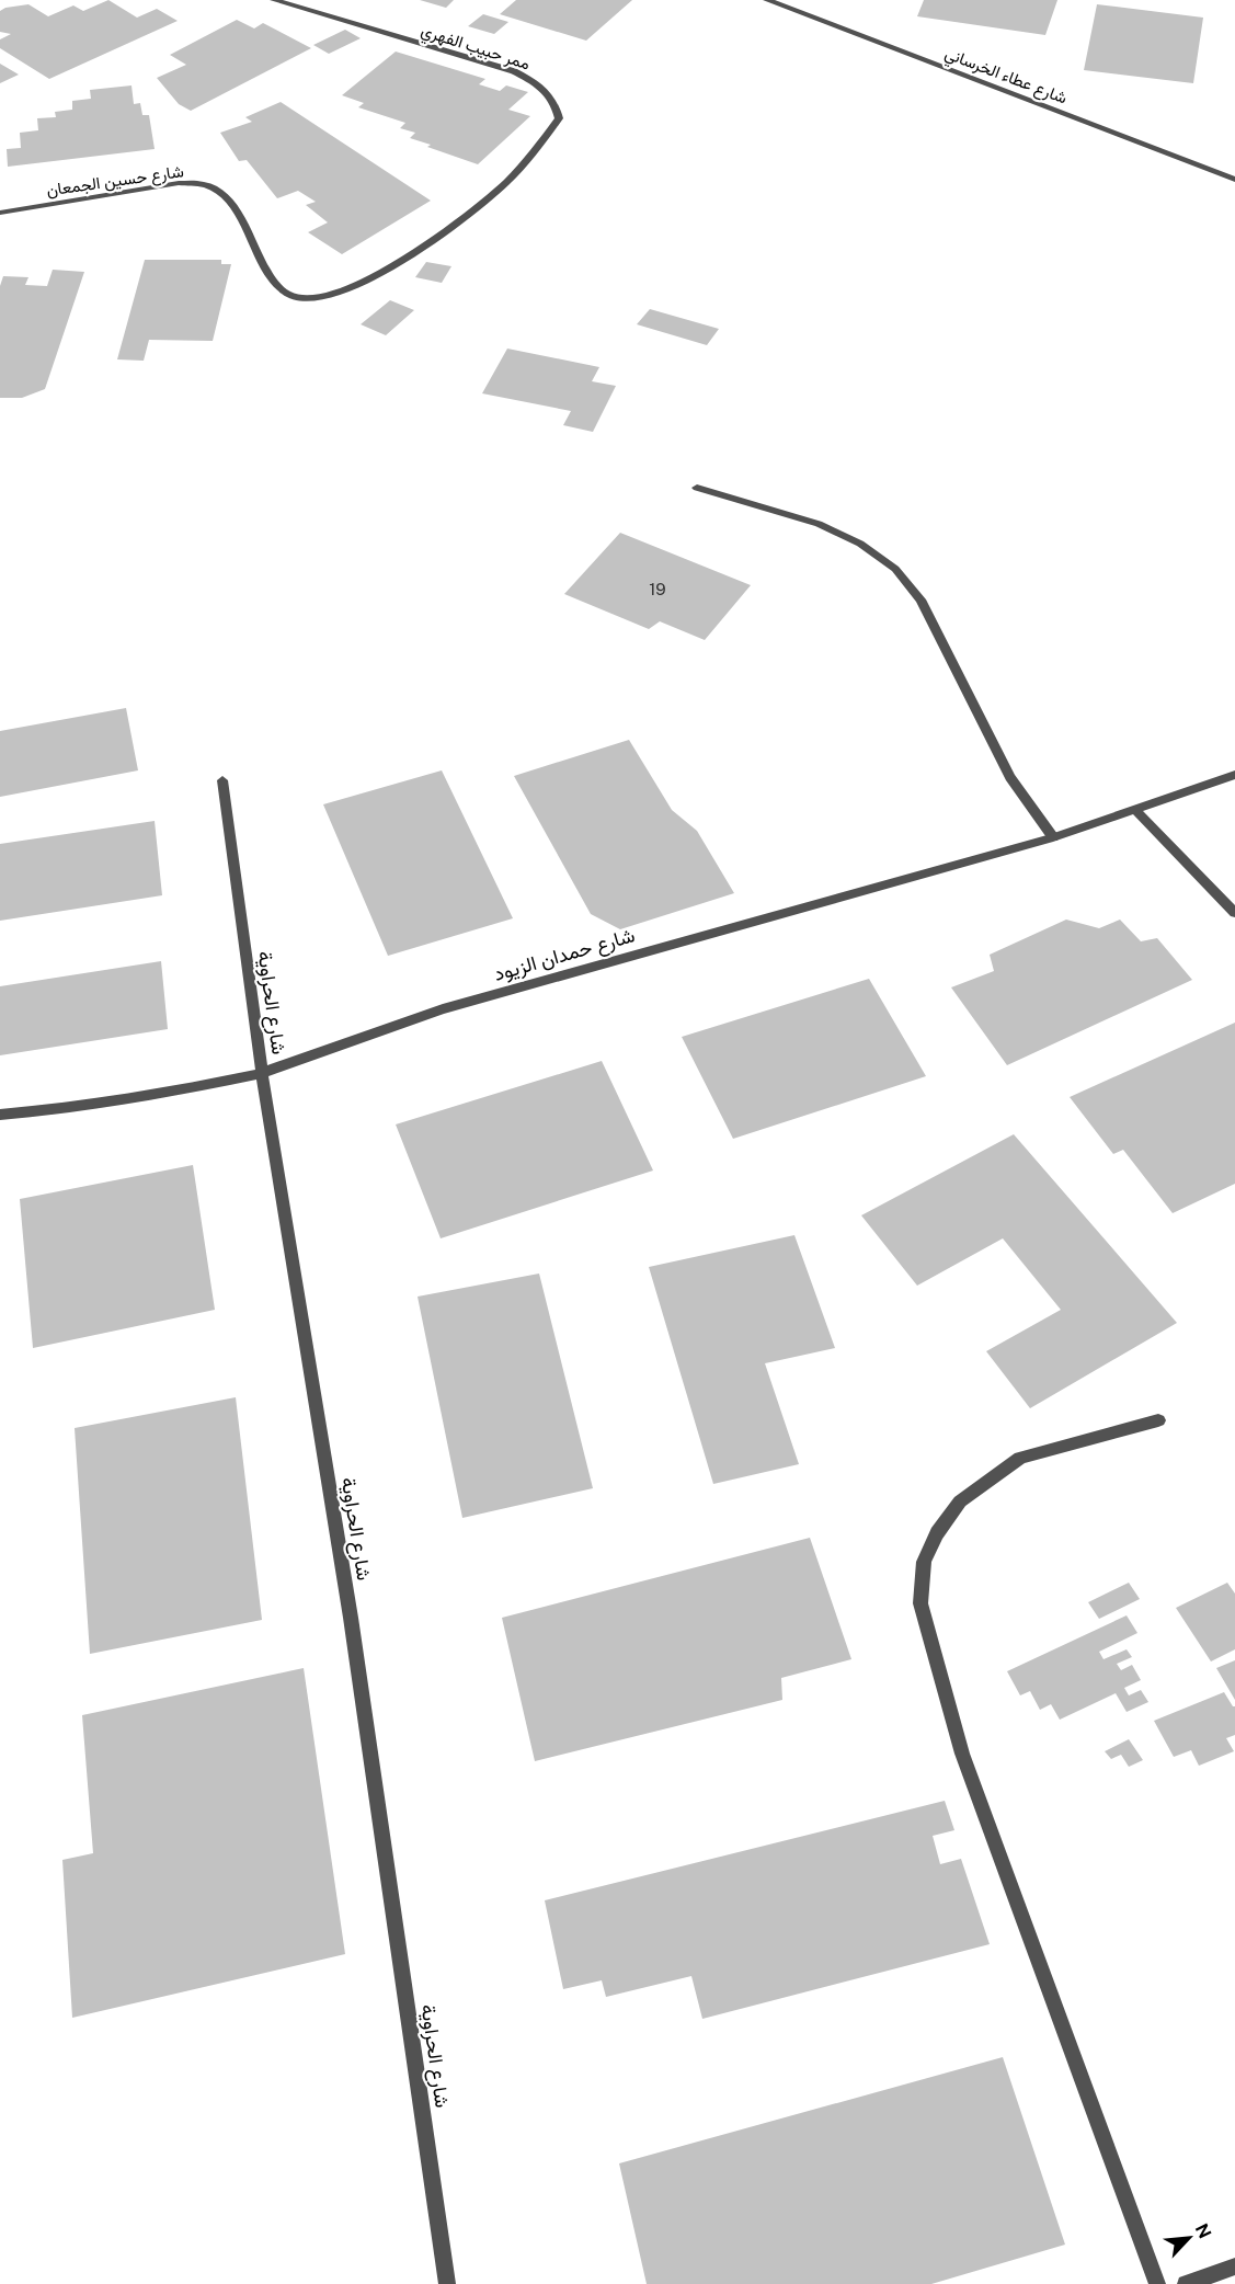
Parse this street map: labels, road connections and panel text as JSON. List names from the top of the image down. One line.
{"streets":{"street":["ممر حبيب الفهري","شارع عطاء الخرساني","شارع حسين الجمعان","شارع حمدان الزيود","شارع الحراوية"]},"crossings":[["ممر حبيب الفهري","شارع حسين الجمعان"],["شارع حمدان الزيود","شارع الحراوية"]],"house_numbers":["19"],"north":"top right"}
